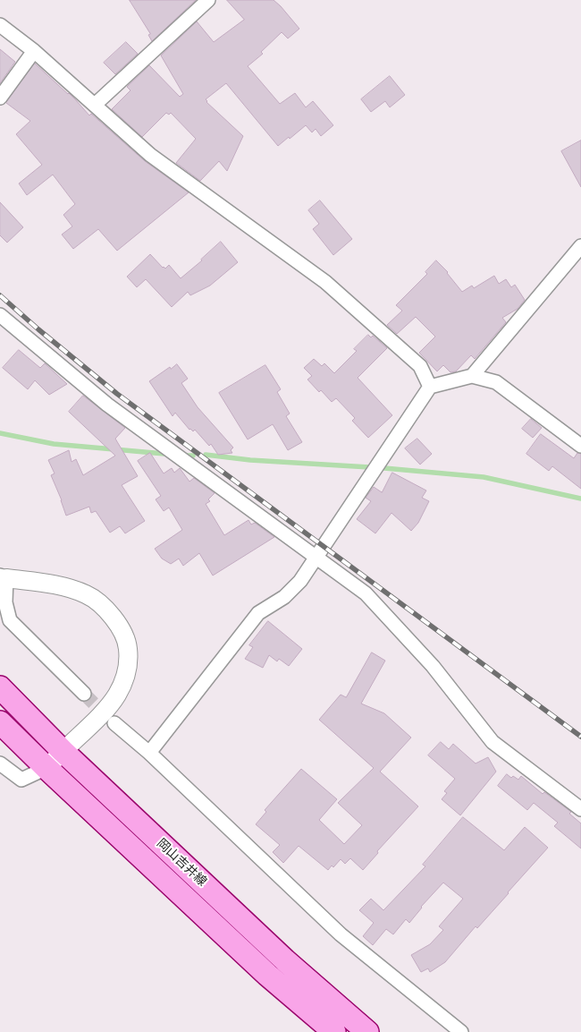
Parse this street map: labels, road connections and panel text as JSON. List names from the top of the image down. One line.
{"streets":{"main road":["岡山吉井線"]}}
